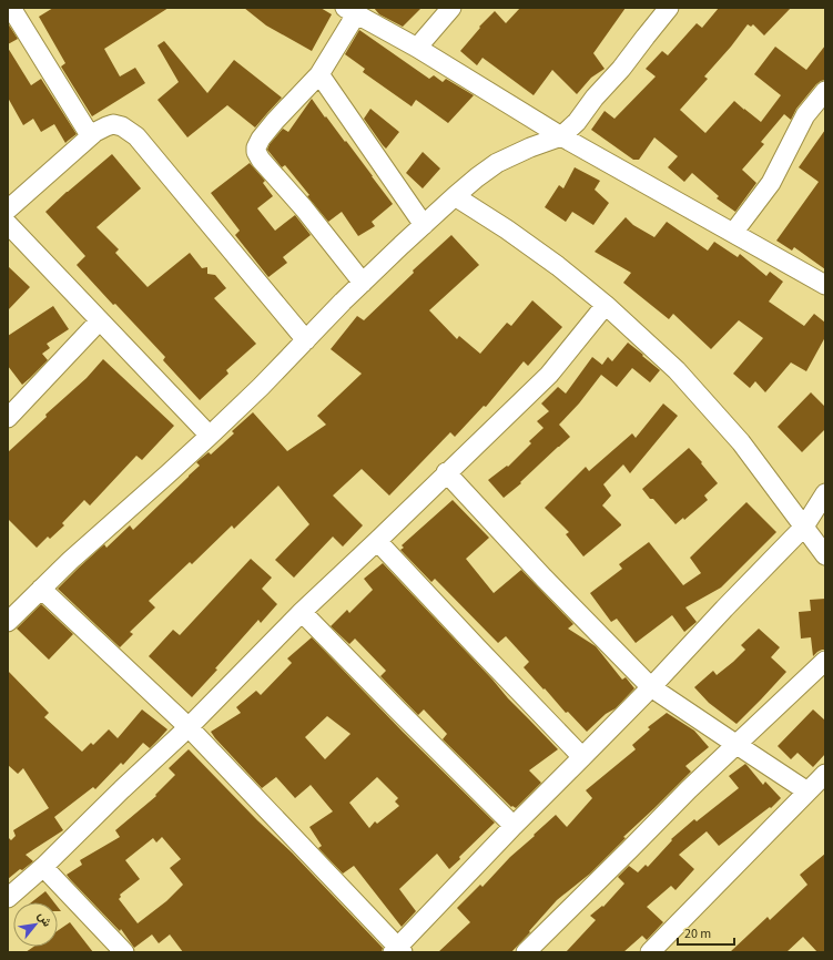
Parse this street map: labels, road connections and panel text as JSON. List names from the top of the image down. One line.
{"scale_bar":"20 m","north":"top right"}
